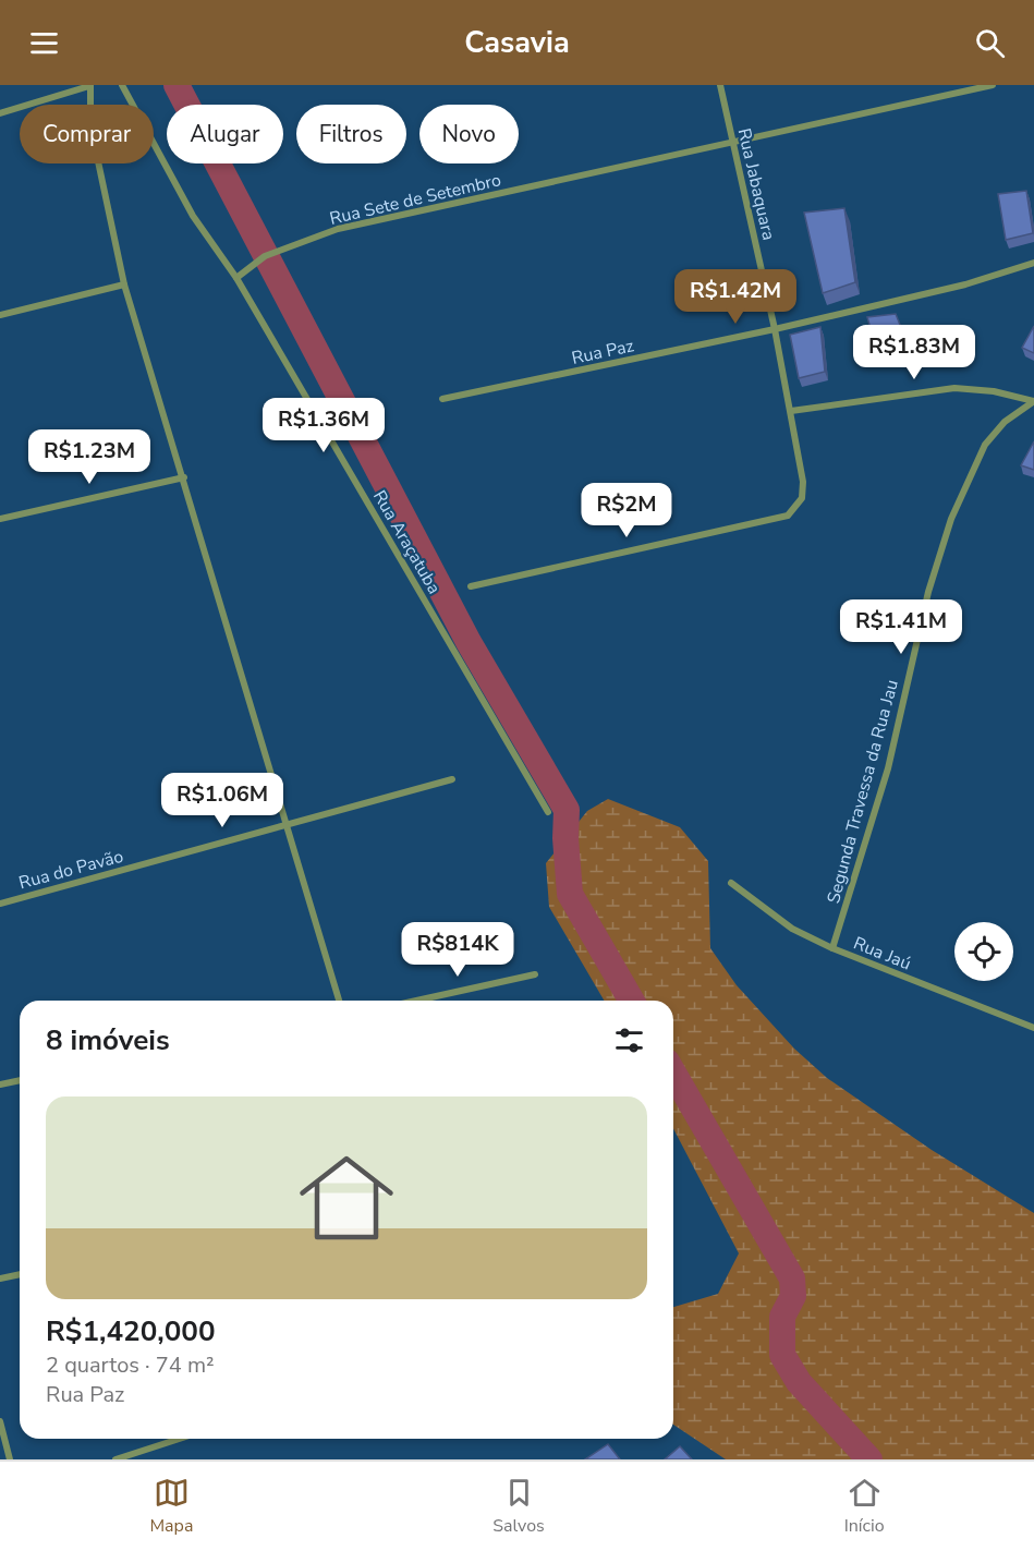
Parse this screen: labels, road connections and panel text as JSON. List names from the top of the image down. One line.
{"streets":{"street":["Rua Jabaquara","Rua Sete de Setembro","Rua Paz","Rua Araçatuba","Segunda Travessa da Rua Jau","Rua do Pavão","Rua Jaú"]},"crossings":[["Rua Jabaquara","Rua Sete de Setembro"],["Rua Jabaquara","Rua Paz"],["Rua Sete de Setembro","Rua Araçatuba"],["Segunda Travessa da Rua Jau","Rua Jaú"]],"page":{"header":"Casavia","chip":["Comprar","Alugar","Filtros","Novo"],"price":["R$1.42M","R$1.83M","R$1.36M","R$1.23M","R$2M","R$1.41M","R$1.06M","R$814K"],"heading":"8 imóveis","list":[{"name":"R$1,420,000","note":"2 quartos · 74 m² · Rua Paz"}],"tabs":["Mapa","Salvos","Início"]}}
